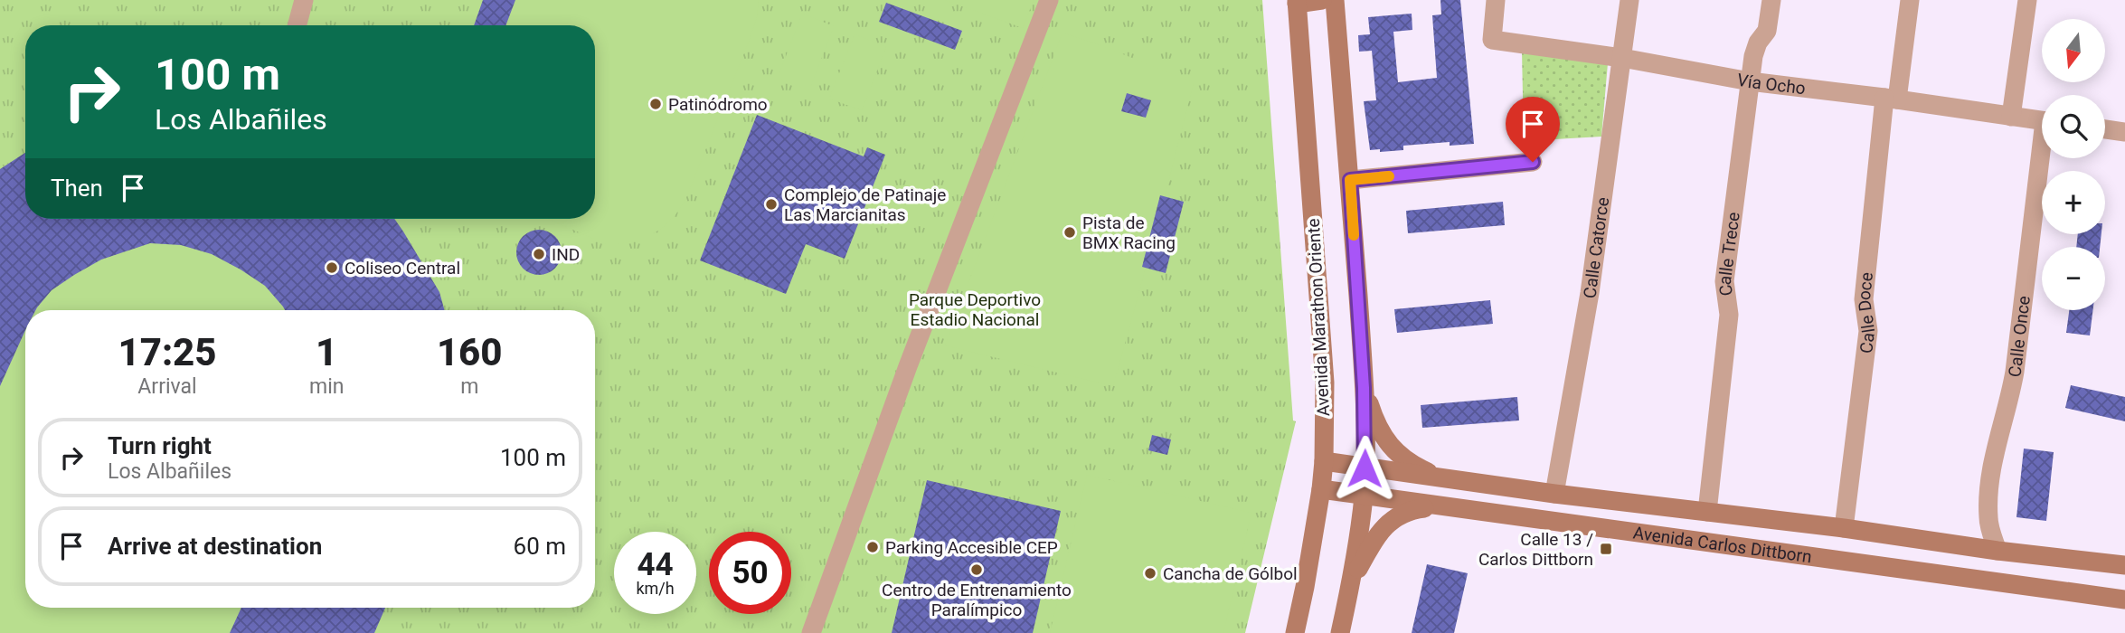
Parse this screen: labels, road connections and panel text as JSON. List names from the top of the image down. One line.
{"streets":{"main road":["Avenida Marathon Oriente","Avenida Carlos Dittborn"],"street":["Vía Ocho","Calle Catorce","Calle Trece","Calle Doce","Calle Once"]},"crossings":[["Vía Ocho","Calle Catorce"],["Vía Ocho","Calle Trece"],["Vía Ocho","Calle Doce"],["Calle Catorce","Avenida Carlos Dittborn"],["Calle Trece","Avenida Carlos Dittborn"],["Calle Doce","Avenida Carlos Dittborn"],["Avenida Marathon Oriente","Avenida Carlos Dittborn"],["Calle Once","Avenida Carlos Dittborn"]],"parks":["Parque Deportivo Estadio Nacional"],"places":{"other":["Patinódromo","Complejo de Patinaje Las Marcianitas","Pista de BMX Racing","IND","Coliseo Central","Parking Accesible CEP","Centro de Entrenamiento Paralímpico","Cancha de Gólbol"],"transit":["Calle 13 / Carlos Dittborn"]},"north":"bottom","page":{"map_buttons":["+","−"],"turn":["100 m","Los Albañiles"],"then":"Then","eta":["17:25","Arrival","1","min","160","m"],"list":[{"name":"Turn right","note":"Los Albañiles","value":"100 m"},{"name":"Arrive at destination","value":"60 m"}],"speed":"44 km/h","limit":"50"}}
